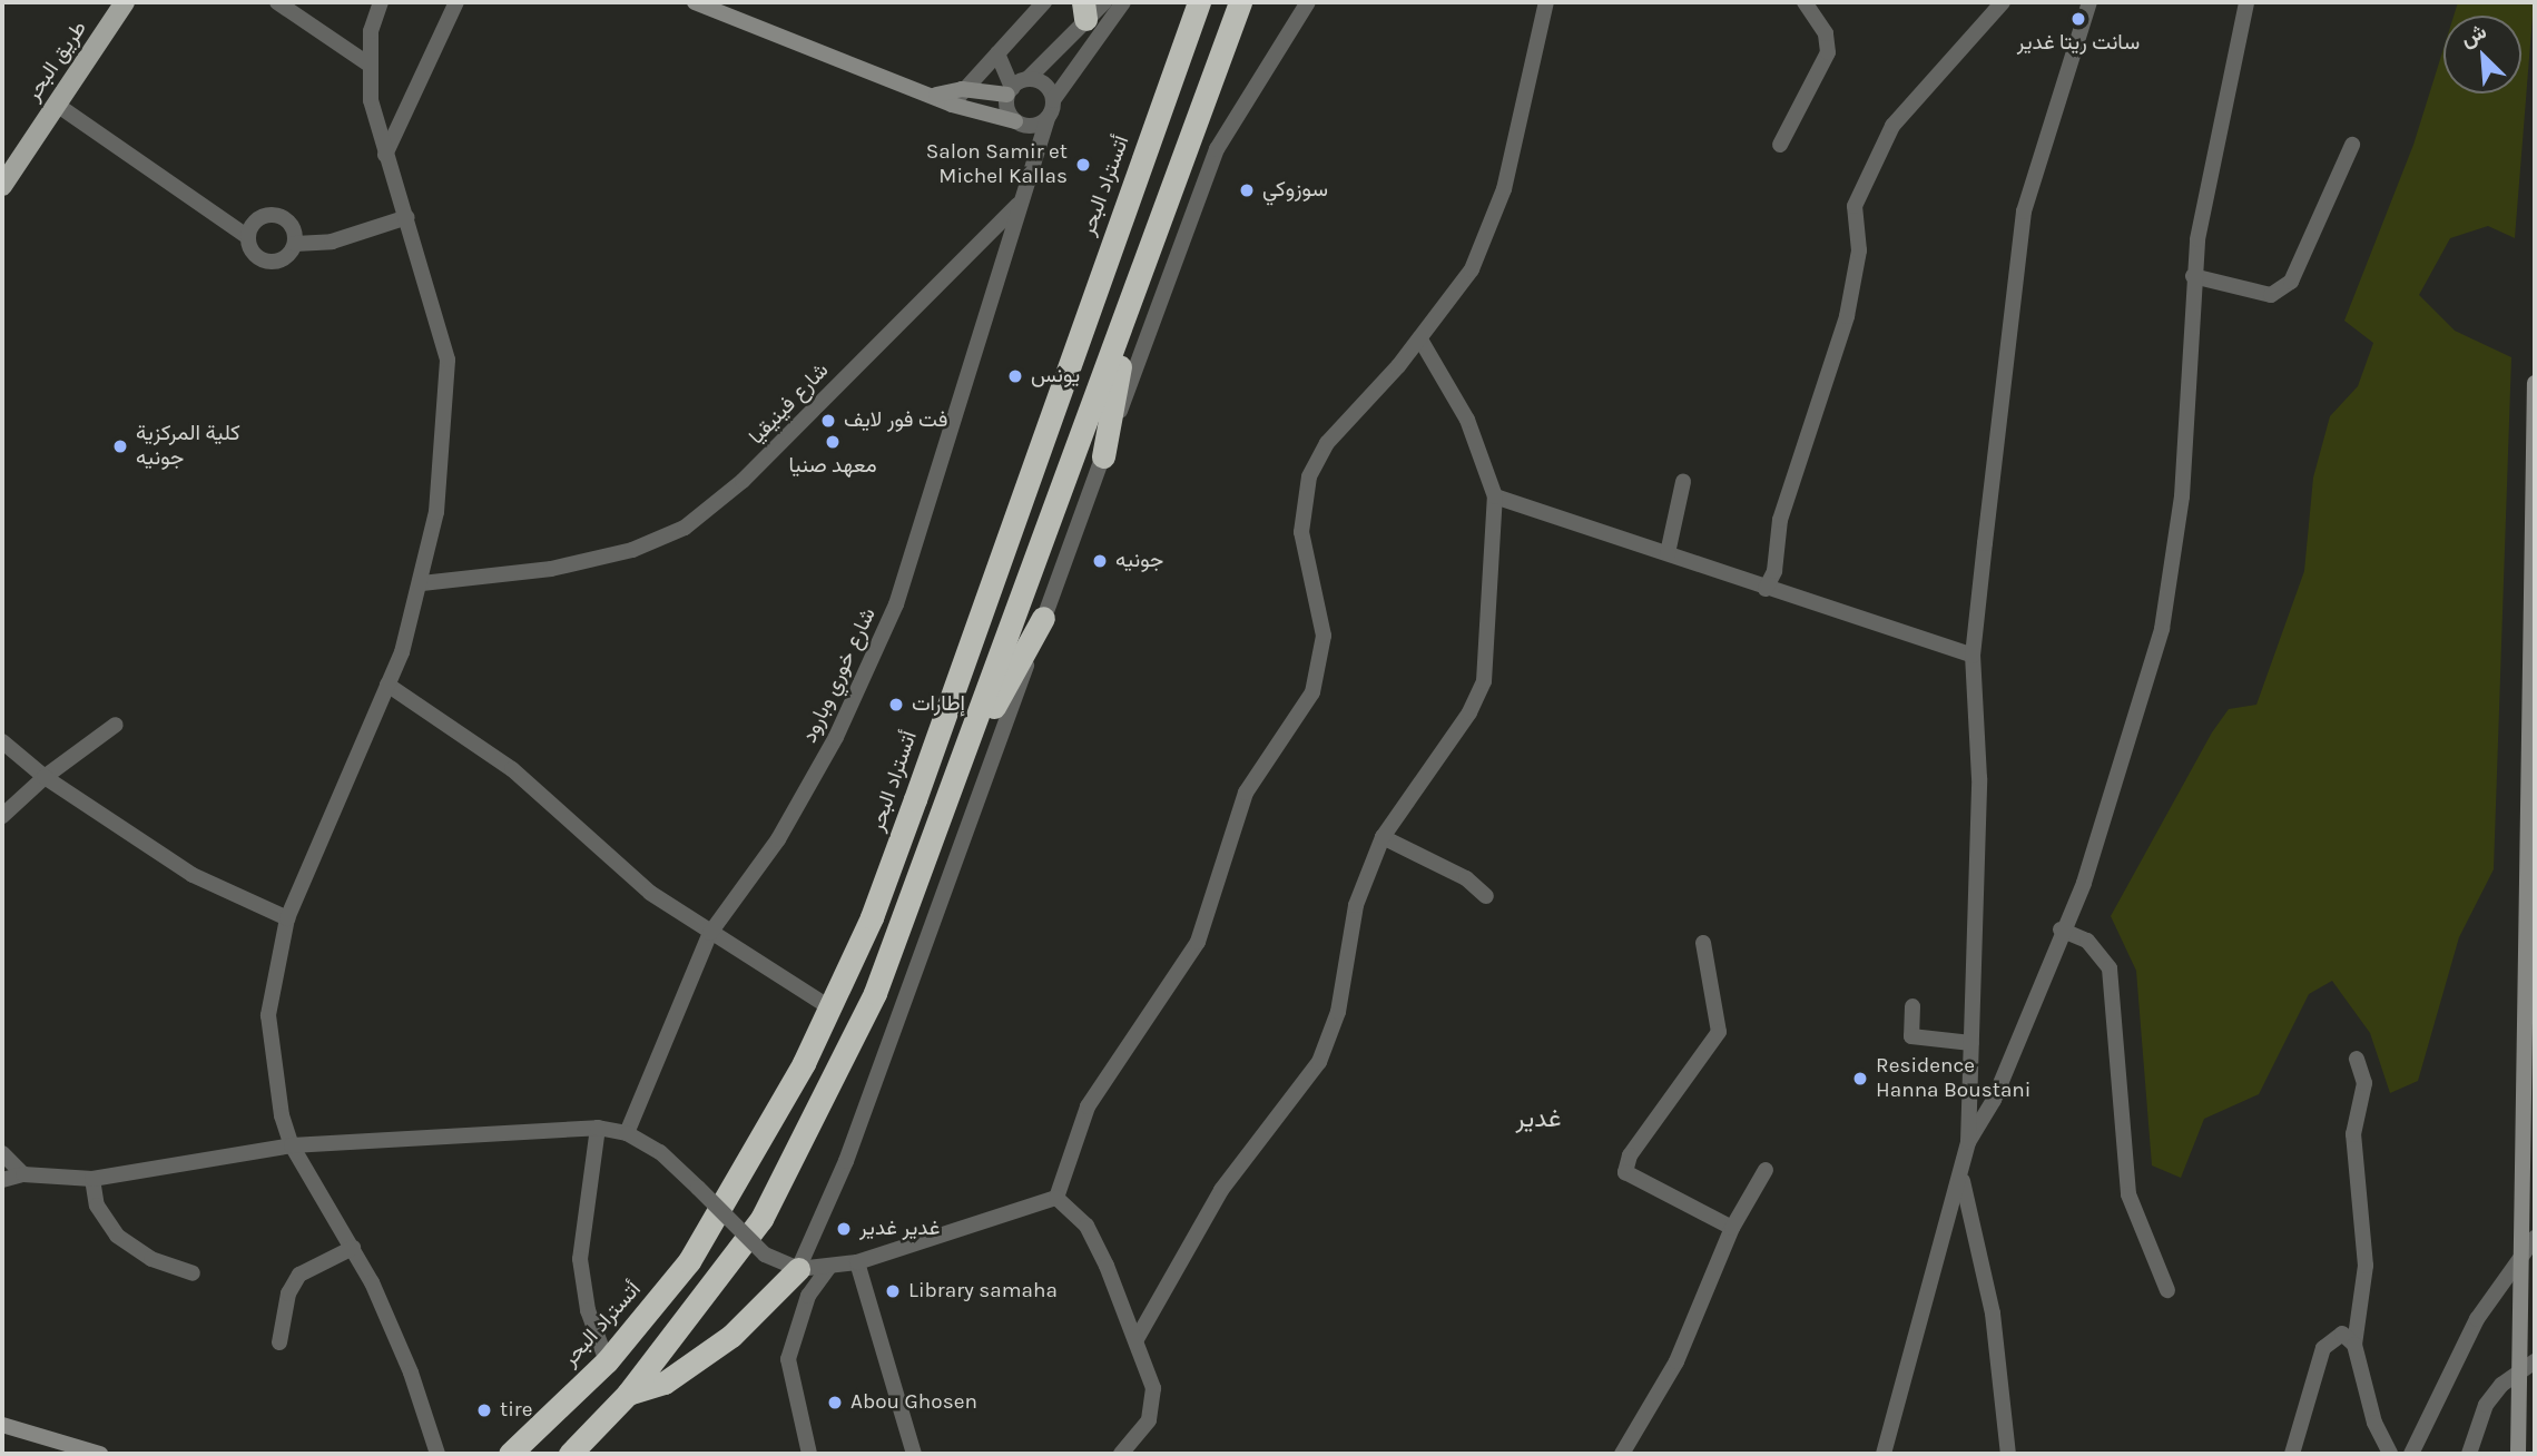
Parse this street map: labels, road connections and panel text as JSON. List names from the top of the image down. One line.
{"streets":{"highway":["أتستراد البحر"],"main road":["طريق البحر"],"street":["شارع فينيقيا","شارع خوري وبارود"]},"crossings":[["شارع فينيقيا","شارع خوري وبارود"]],"districts":["غدير"],"places":["سانت ريتا غدير","Salon Samir et Michel Kallas","سوزوكي","يونس","فت فور لايف","معهد صنيا","كلية المركزية جونيه","جونيه","إطارات","Residence Hanna Boustani","غدير غدير","Library samaha","Abou Ghosen","tire"],"north":"top left"}
